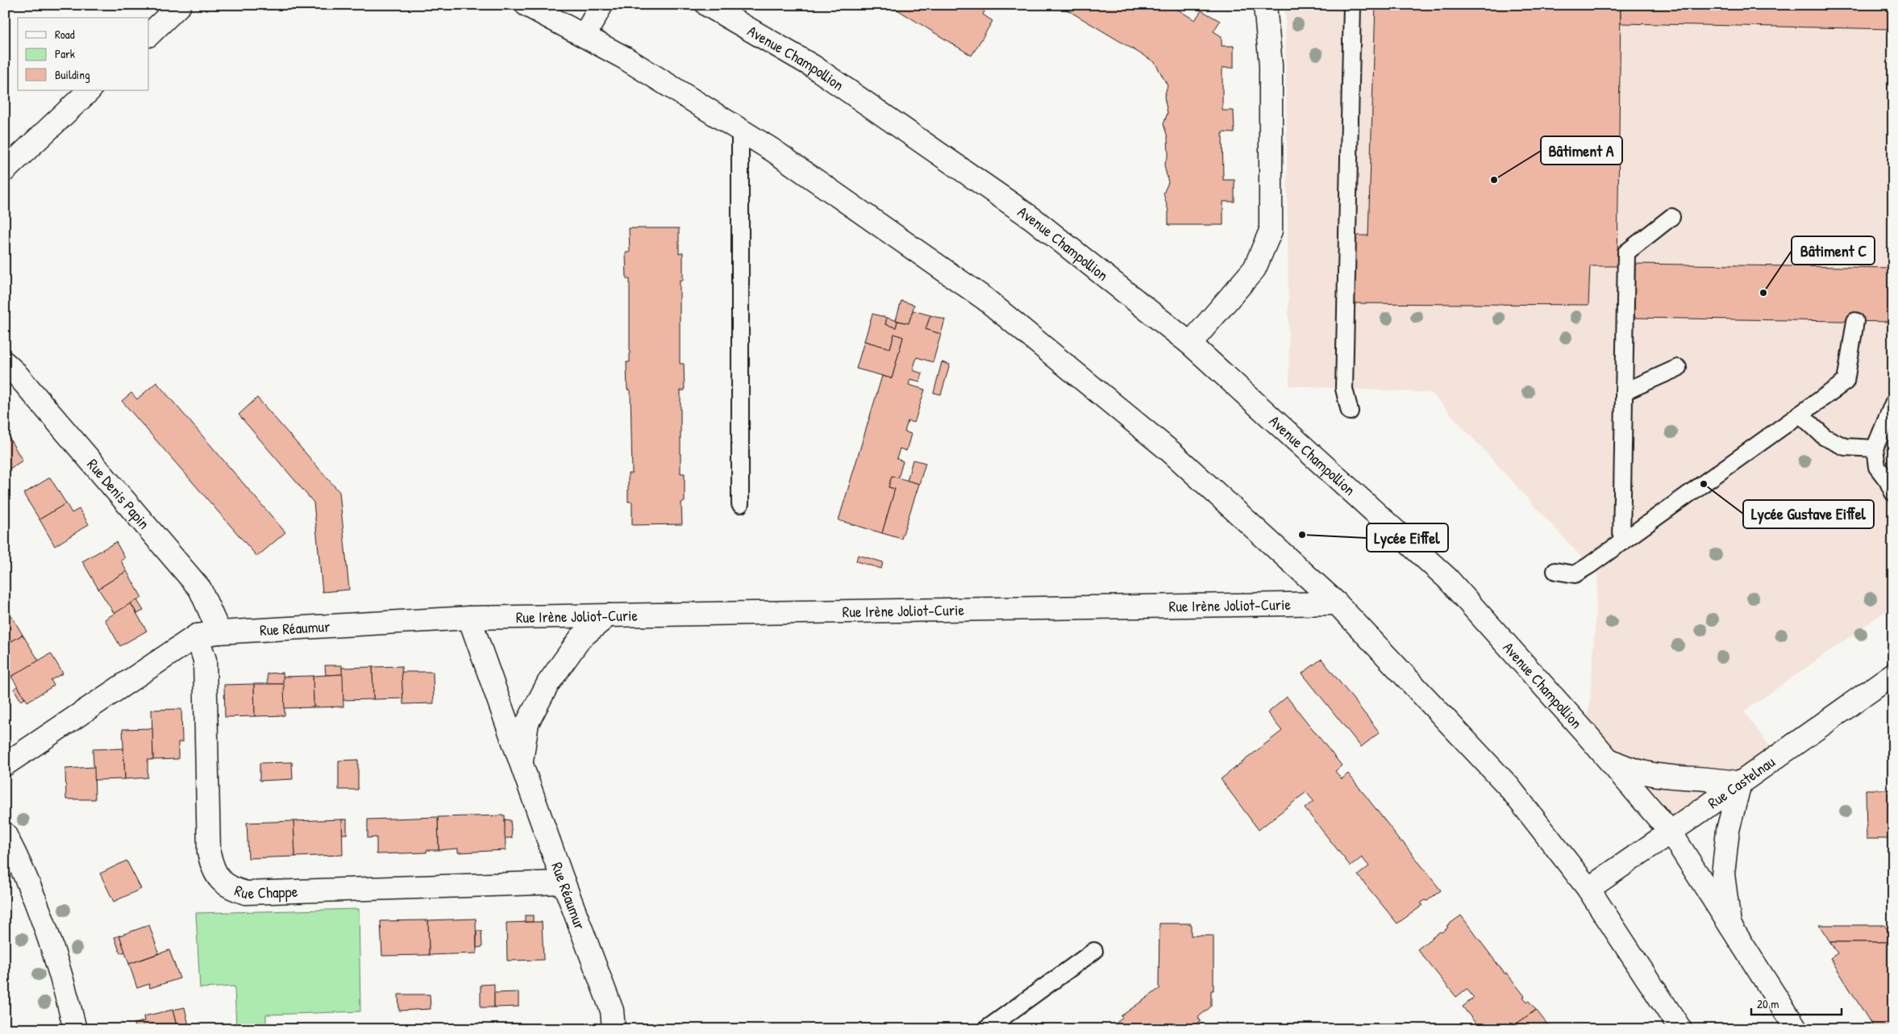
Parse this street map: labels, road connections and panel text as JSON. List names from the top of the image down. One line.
{"streets":{"street":["Avenue Champollion","Rue Denis Papin","Rue Irène Joliot-Curie","Rue Réaumur","Rue Castelnau","Rue Chappe"]},"crossings":[["Avenue Champollion","Rue Castelnau"],["Rue Denis Papin","Rue Réaumur"],["Rue Irène Joliot-Curie","Rue Réaumur"],["Rue Réaumur","Rue Chappe"]],"places":["Bâtiment A","Bâtiment C","Lycée Gustave Eiffel","Lycée Eiffel"],"legend":["Road","Park","Building"],"scale_bar":"20 m"}
